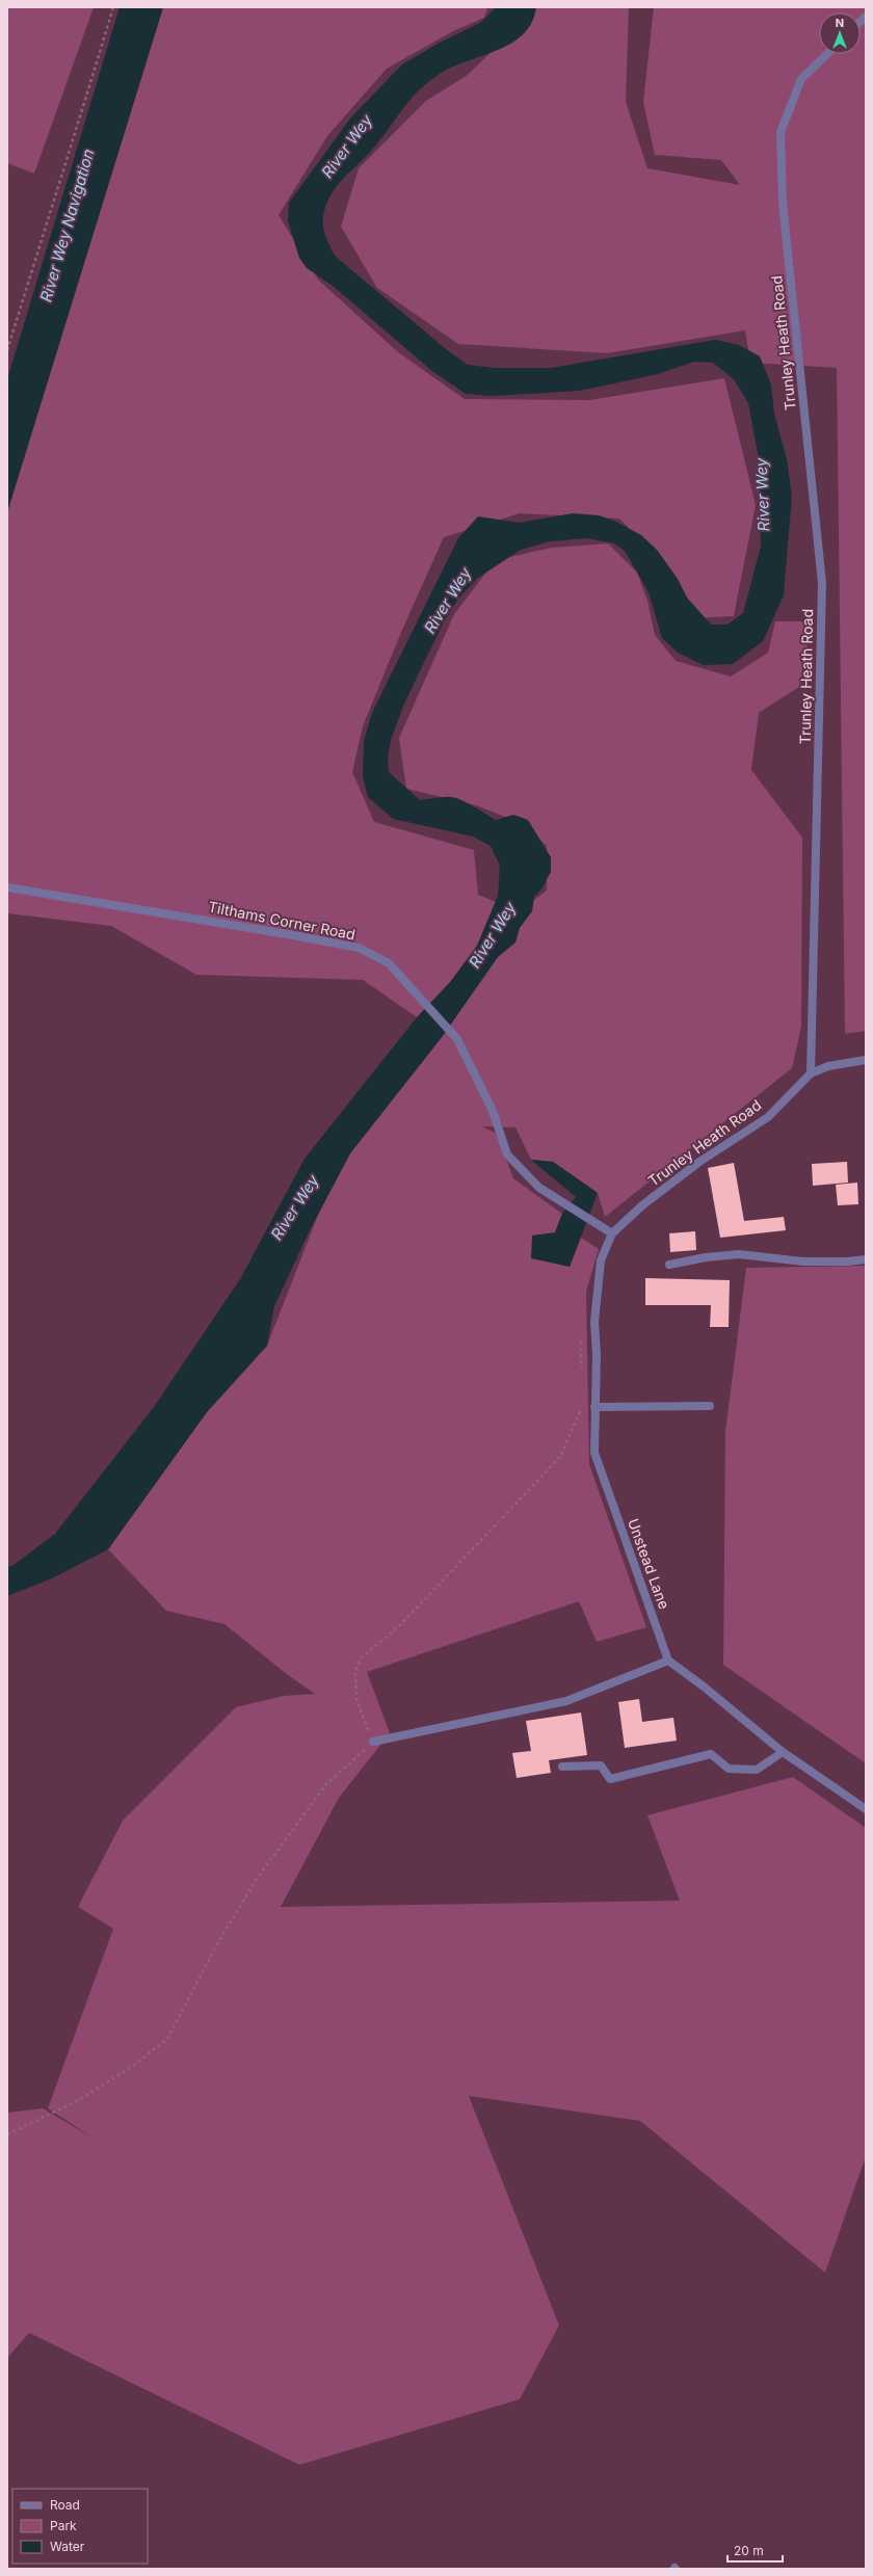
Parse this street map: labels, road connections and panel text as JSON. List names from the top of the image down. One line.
{"streets":{"street":["Trunley Heath Road","Tilthams Corner Road","Unstead Lane"]},"crossings":[["Trunley Heath Road","Tilthams Corner Road"],["Trunley Heath Road","Unstead Lane"],["Tilthams Corner Road","Unstead Lane"]],"water":["River Wey","River Wey Navigation"],"legend":["Road","Park","Water"],"scale_bar":"20 m","north":"top"}
